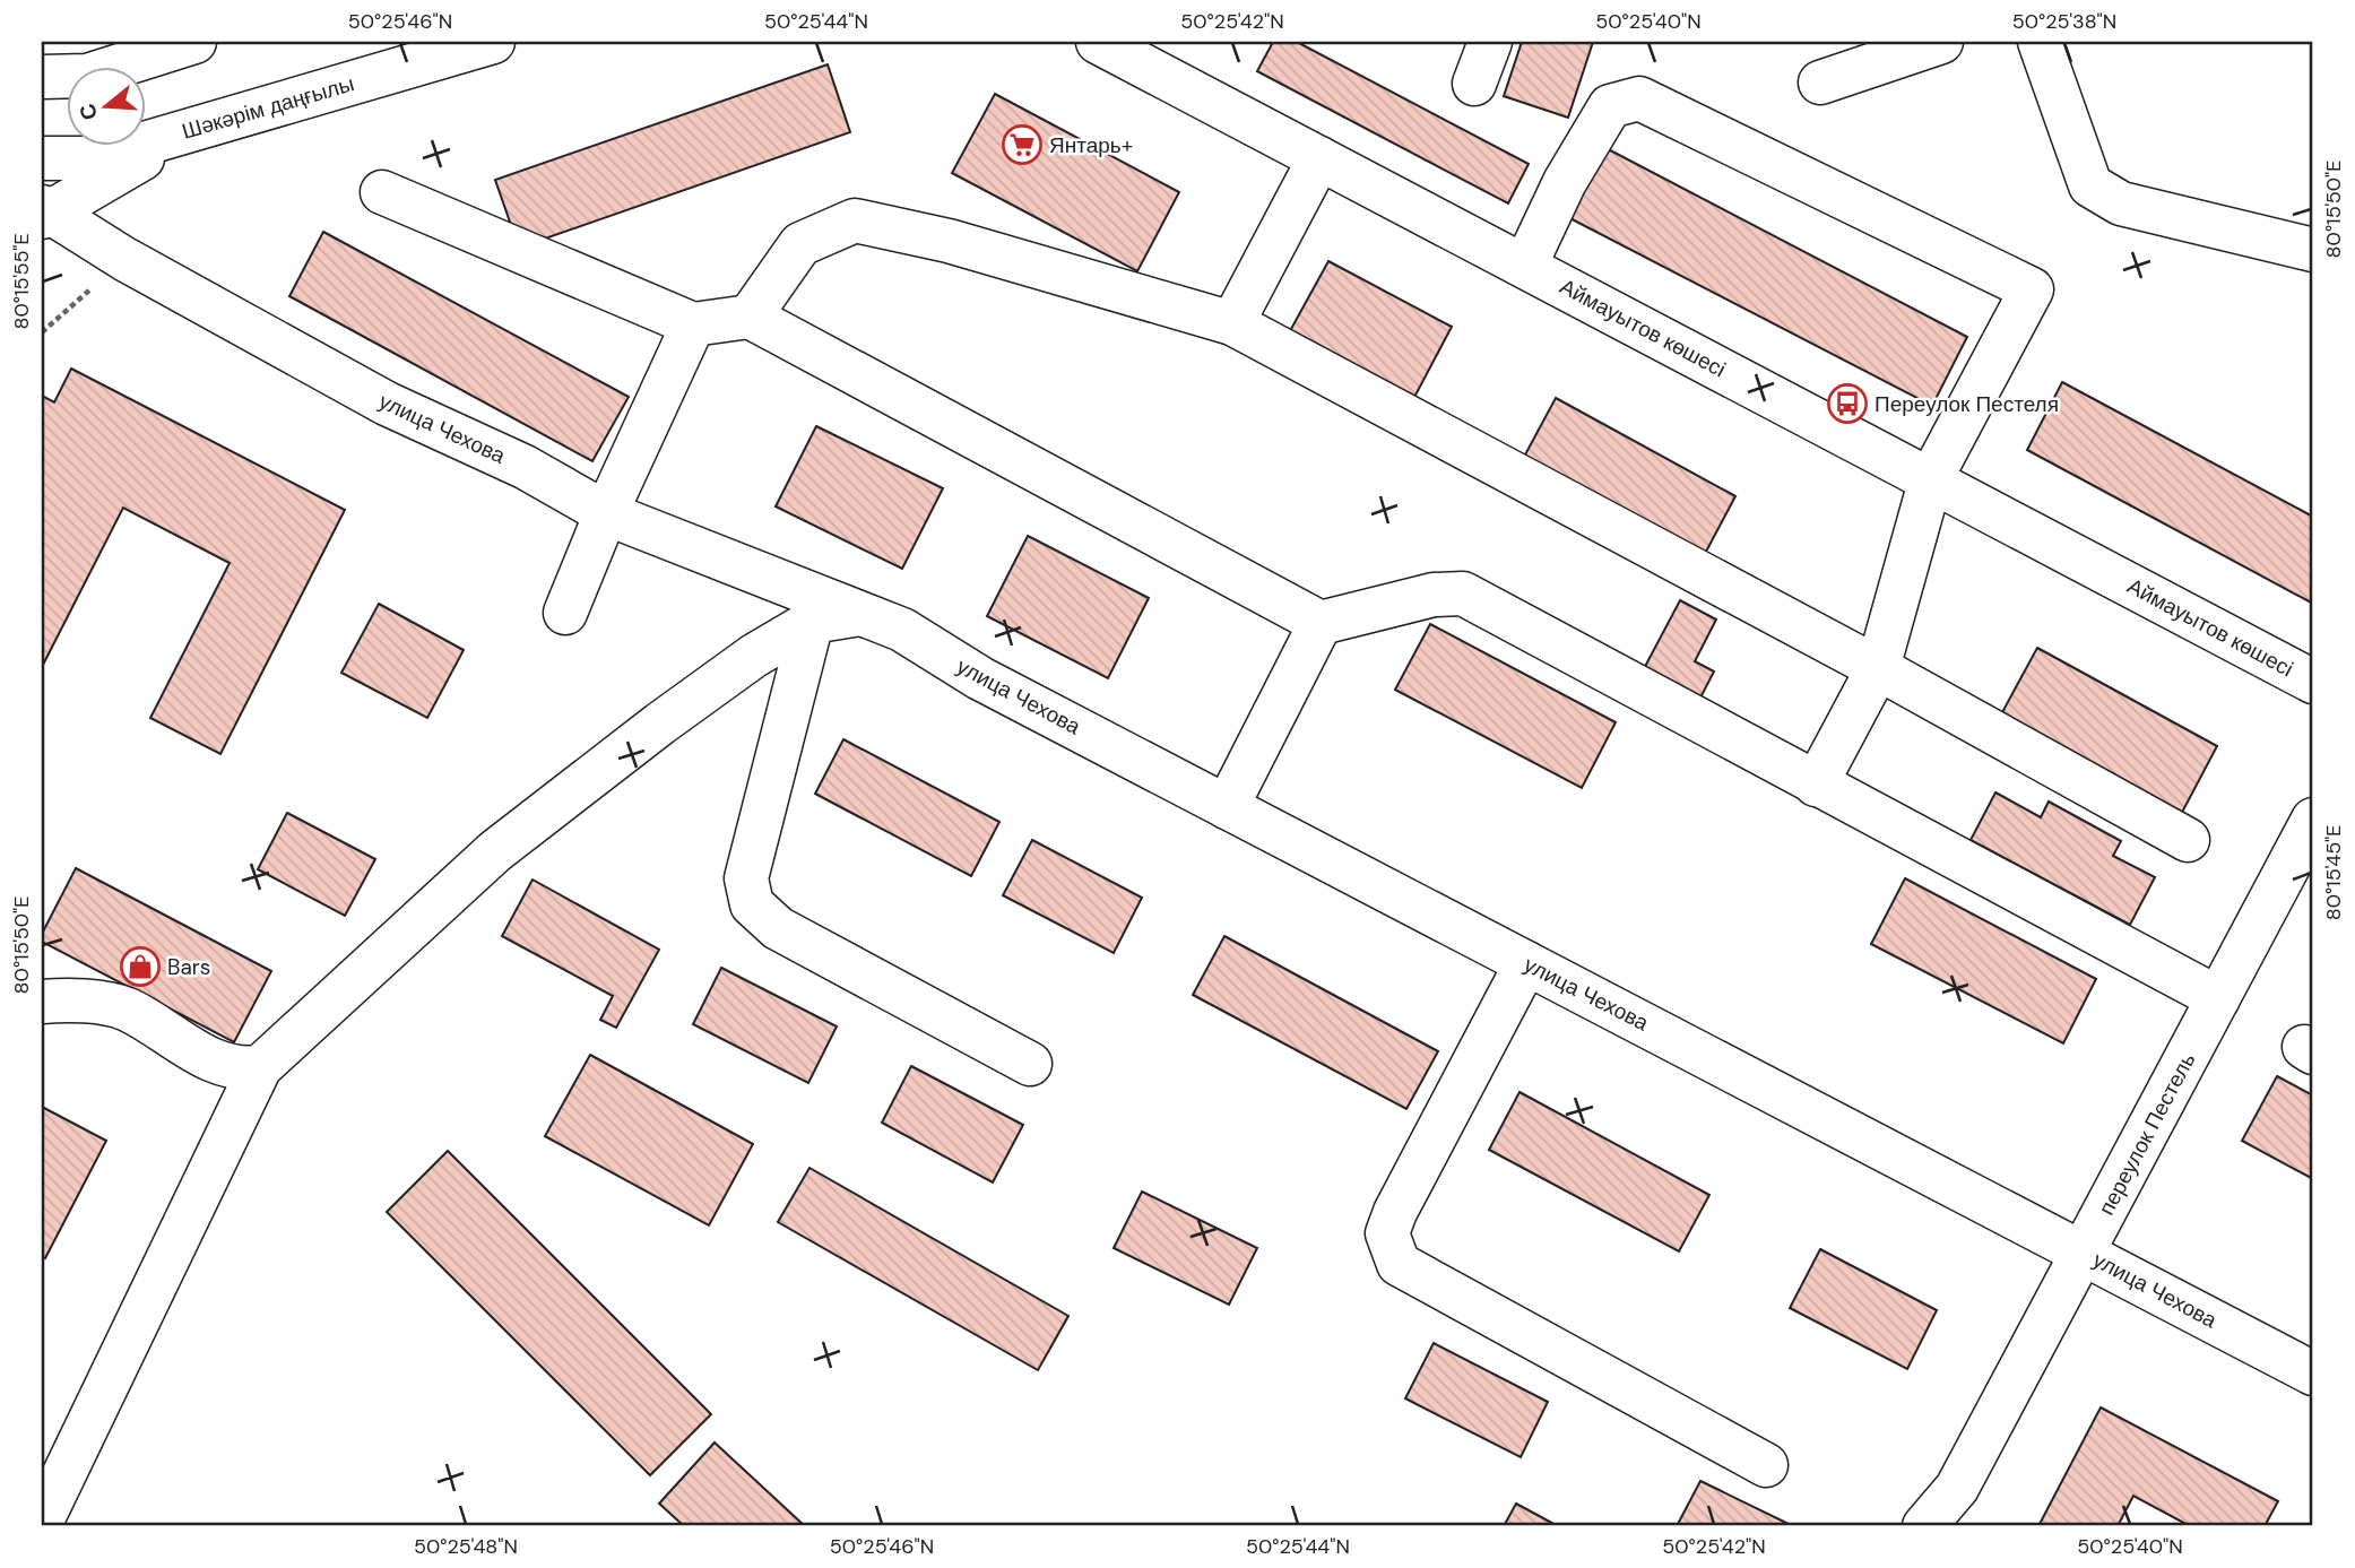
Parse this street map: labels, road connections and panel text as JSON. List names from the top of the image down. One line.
{"streets":{"street":["Шәкәрім даңғылы","Аймауытов көшесі","улица Чехова","переулок Пестель"]},"crossings":[["улица Чехова","переулок Пестель"]],"places":{"supermarket":["Янтарь+"],"bus stop":["Переулок Пестеля"],"shop":["Bars"]},"north":"left","coordinates":["50°25'46\"N","50°25'44\"N","50°25'42\"N","50°25'40\"N","50°25'38\"N","80°15'50\"E","80°15'55\"E","80°15'45\"E","50°25'48\"N"]}
